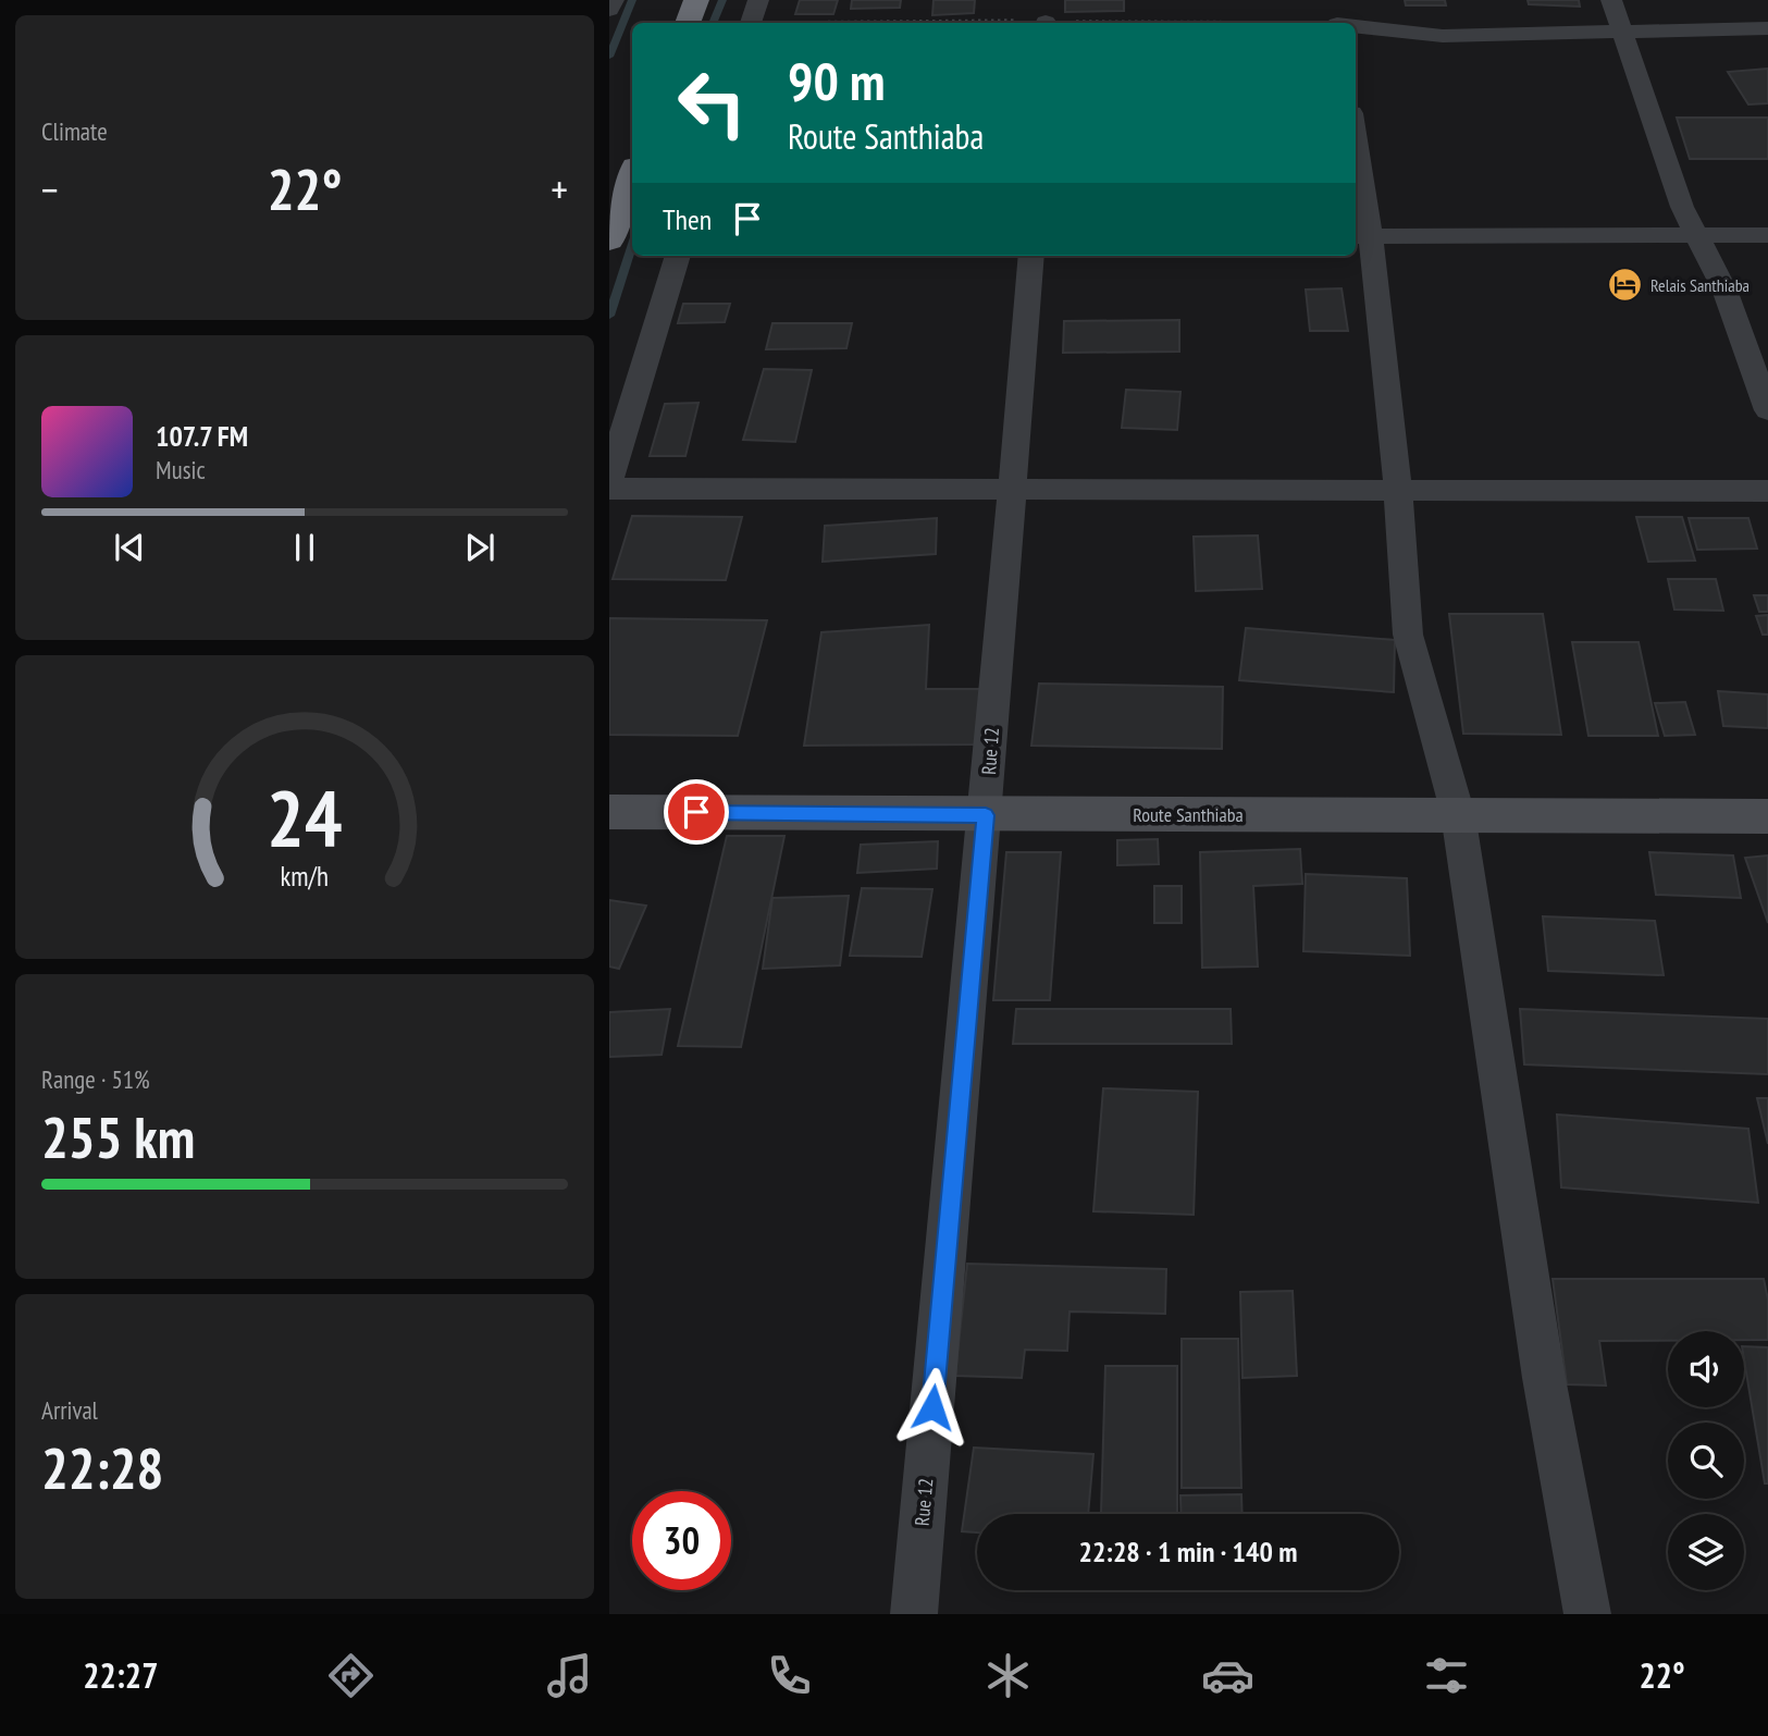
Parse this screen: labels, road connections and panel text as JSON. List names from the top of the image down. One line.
{"streets":{"street":["Rue 12","Route Santhiaba"]},"crossings":[["Rue 12","Route Santhiaba"]],"places":{"hotel":["Relais Santhiaba"]},"page":{"tile":["Climate",["Range · 51%","255 km"],["Arrival","22:28"]],"turn":["90 m","Route Santhiaba"],"heat":["−","22°","+"],"then":"Then","song":["107.7 FM","Music"],"limit":"30","trip":"22:28 · 1 min · 140 m","tabs":["22:27","22°"],"gauge":["24","km/h"]}}
